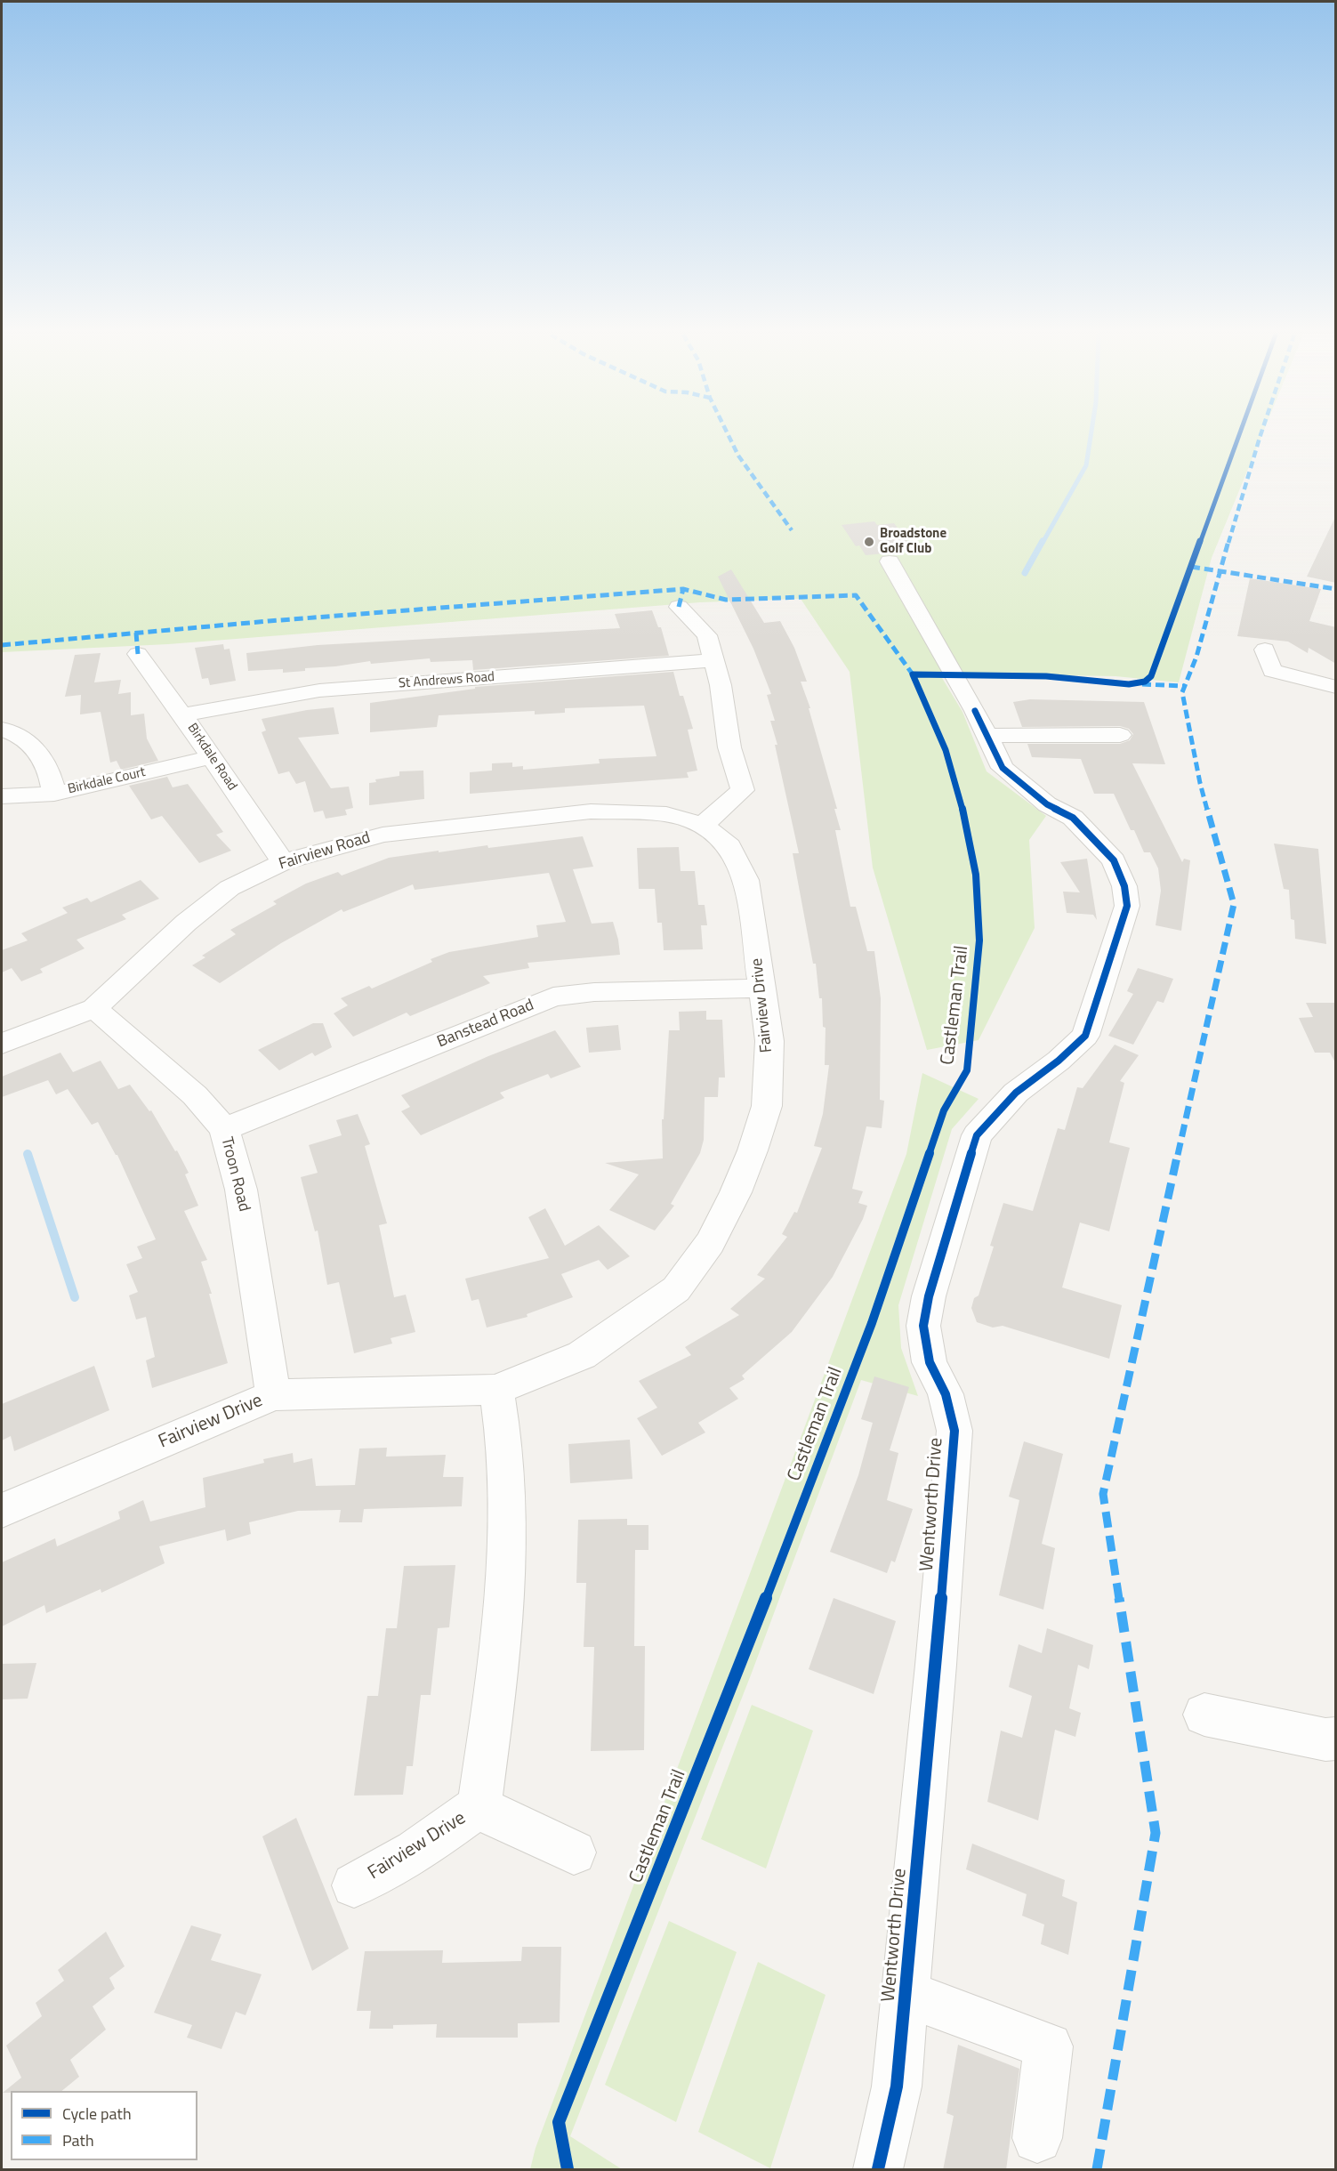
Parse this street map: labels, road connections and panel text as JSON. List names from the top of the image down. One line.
{"streets":{"street":["St Andrews Road","Birkdale Road","Birkdale Court","Fairview Road","Fairview Drive","Banstead Road","Troon Road","Wentworth Drive"],"cycle path":["Castleman Trail"]},"crossings":[["St Andrews Road","Birkdale Road"],["Birkdale Road","Birkdale Court"],["Birkdale Road","Fairview Road"],["Fairview Road","Fairview Drive"],["Fairview Road","Troon Road"],["Fairview Drive","Banstead Road"],["Fairview Drive","Troon Road"],["Banstead Road","Troon Road"]],"places":["Broadstone Golf Club"],"legend":["Cycle path","Path"]}
